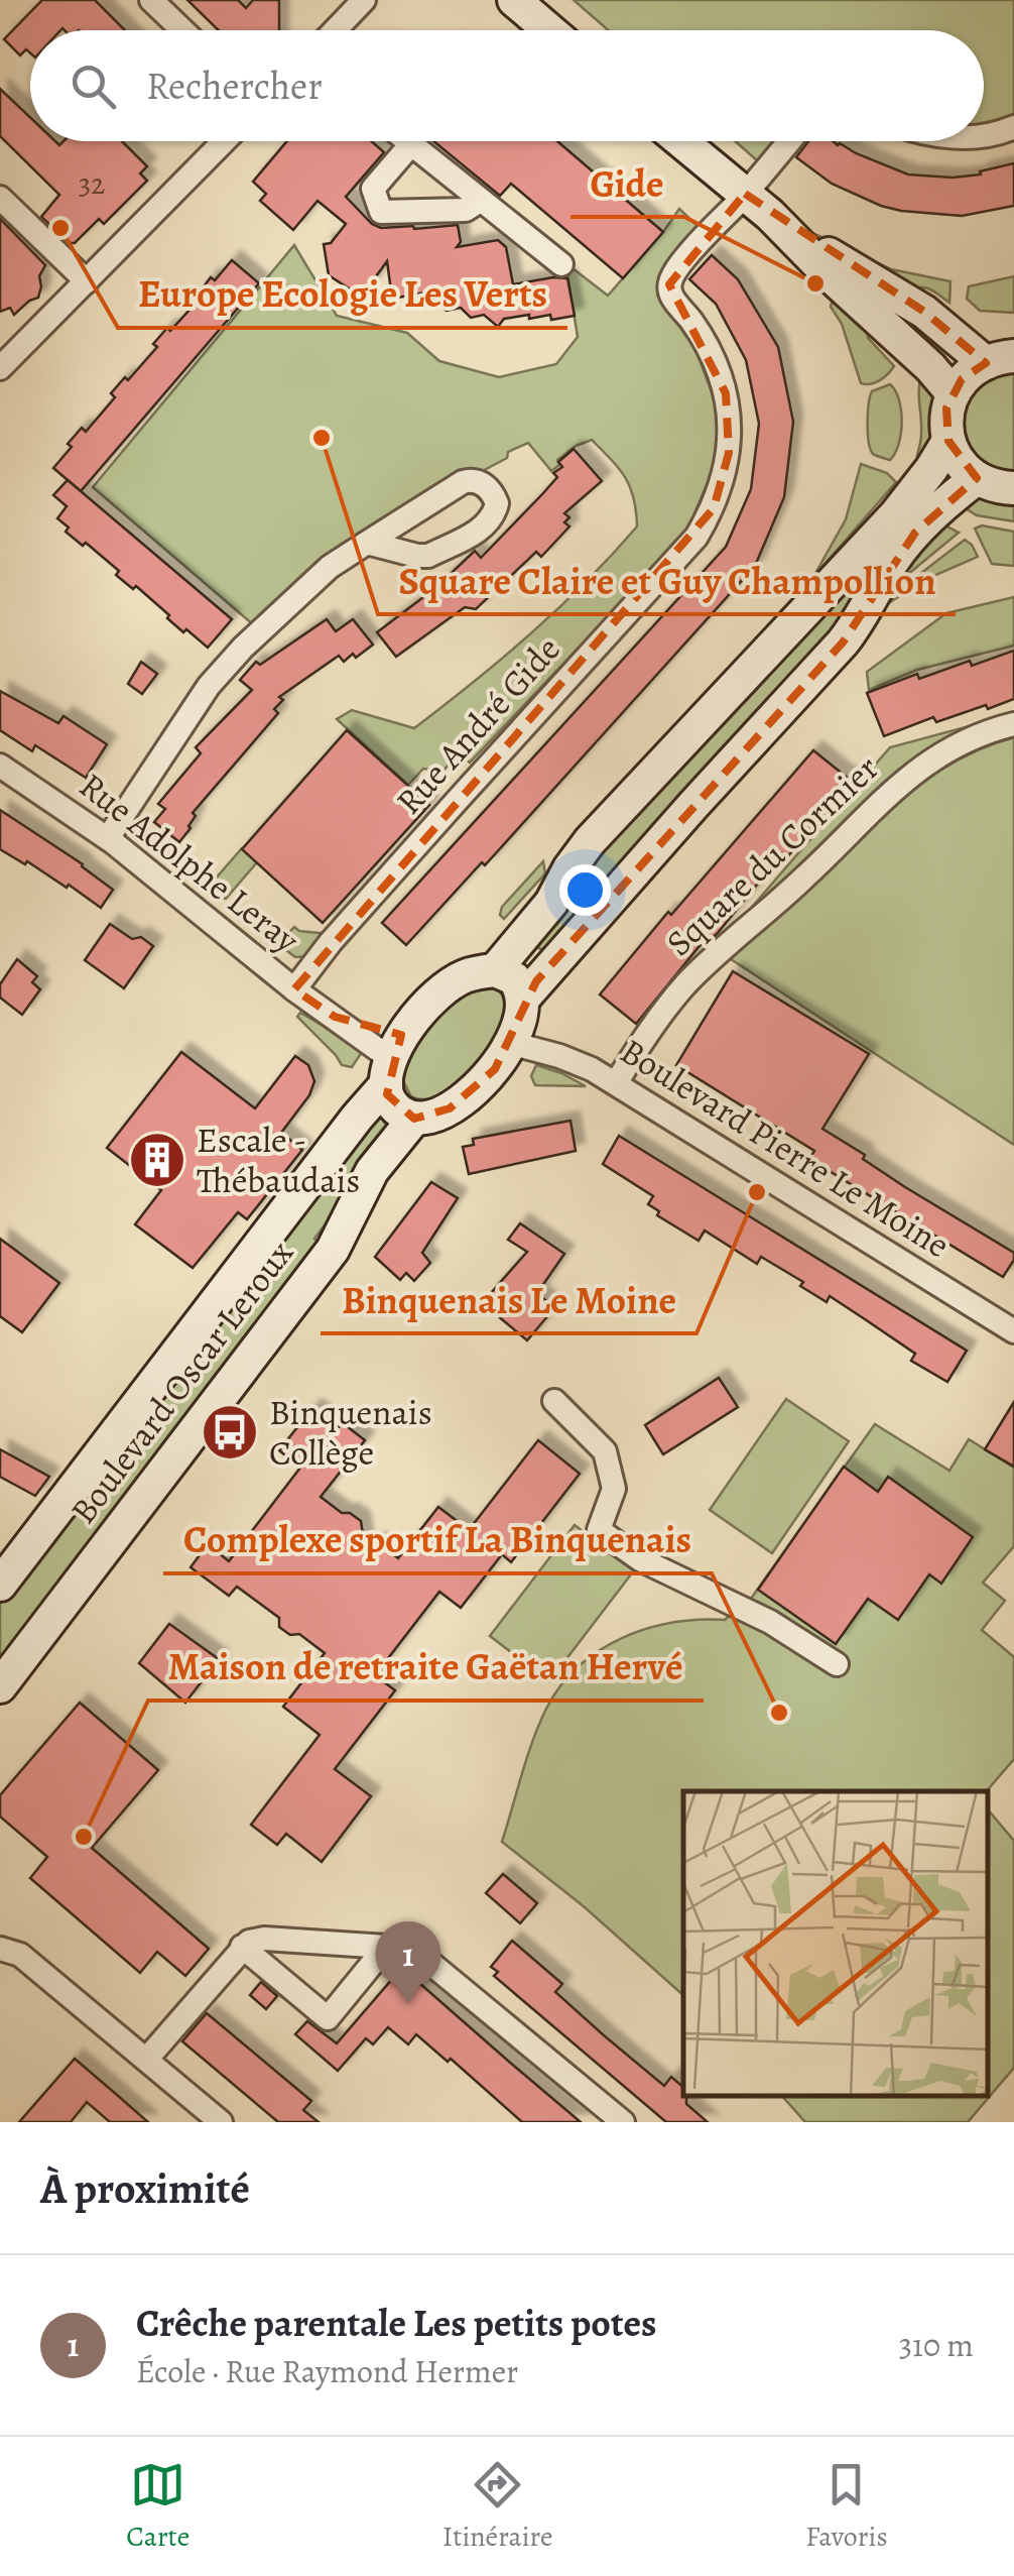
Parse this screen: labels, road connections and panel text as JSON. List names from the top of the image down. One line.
{"streets":{"main road":["Boulevard Oscar Leroux"],"street":["Rue André Gide","Square du Cormier","Rue Adolphe Leray","Boulevard Pierre Le Moine"]},"crossings":[["Rue André Gide","Rue Adolphe Leray"],["Square du Cormier","Boulevard Pierre Le Moine"],["Rue Adolphe Leray","Boulevard Oscar Leroux"]],"places":{"other":["Europe Ecologie Les Verts","Gide","Square Claire et Guy Champollion","Binquenais Le Moine","Complexe sportif La Binquenais","Maison de retraite Gaëtan Hervé"],"building":["Escale - Thébaudais"],"bus stop":["Binquenais Collège"]},"house_numbers":["32"],"page":{"search":"Rechercher","pins":"1","heading":"À proximité","list":[{"mark":"1","name":"Crêche parentale Les petits potes","note":"École · Rue Raymond Hermer","value":"310 m"}],"nav":["Carte","Itinéraire","Favoris"]}}
